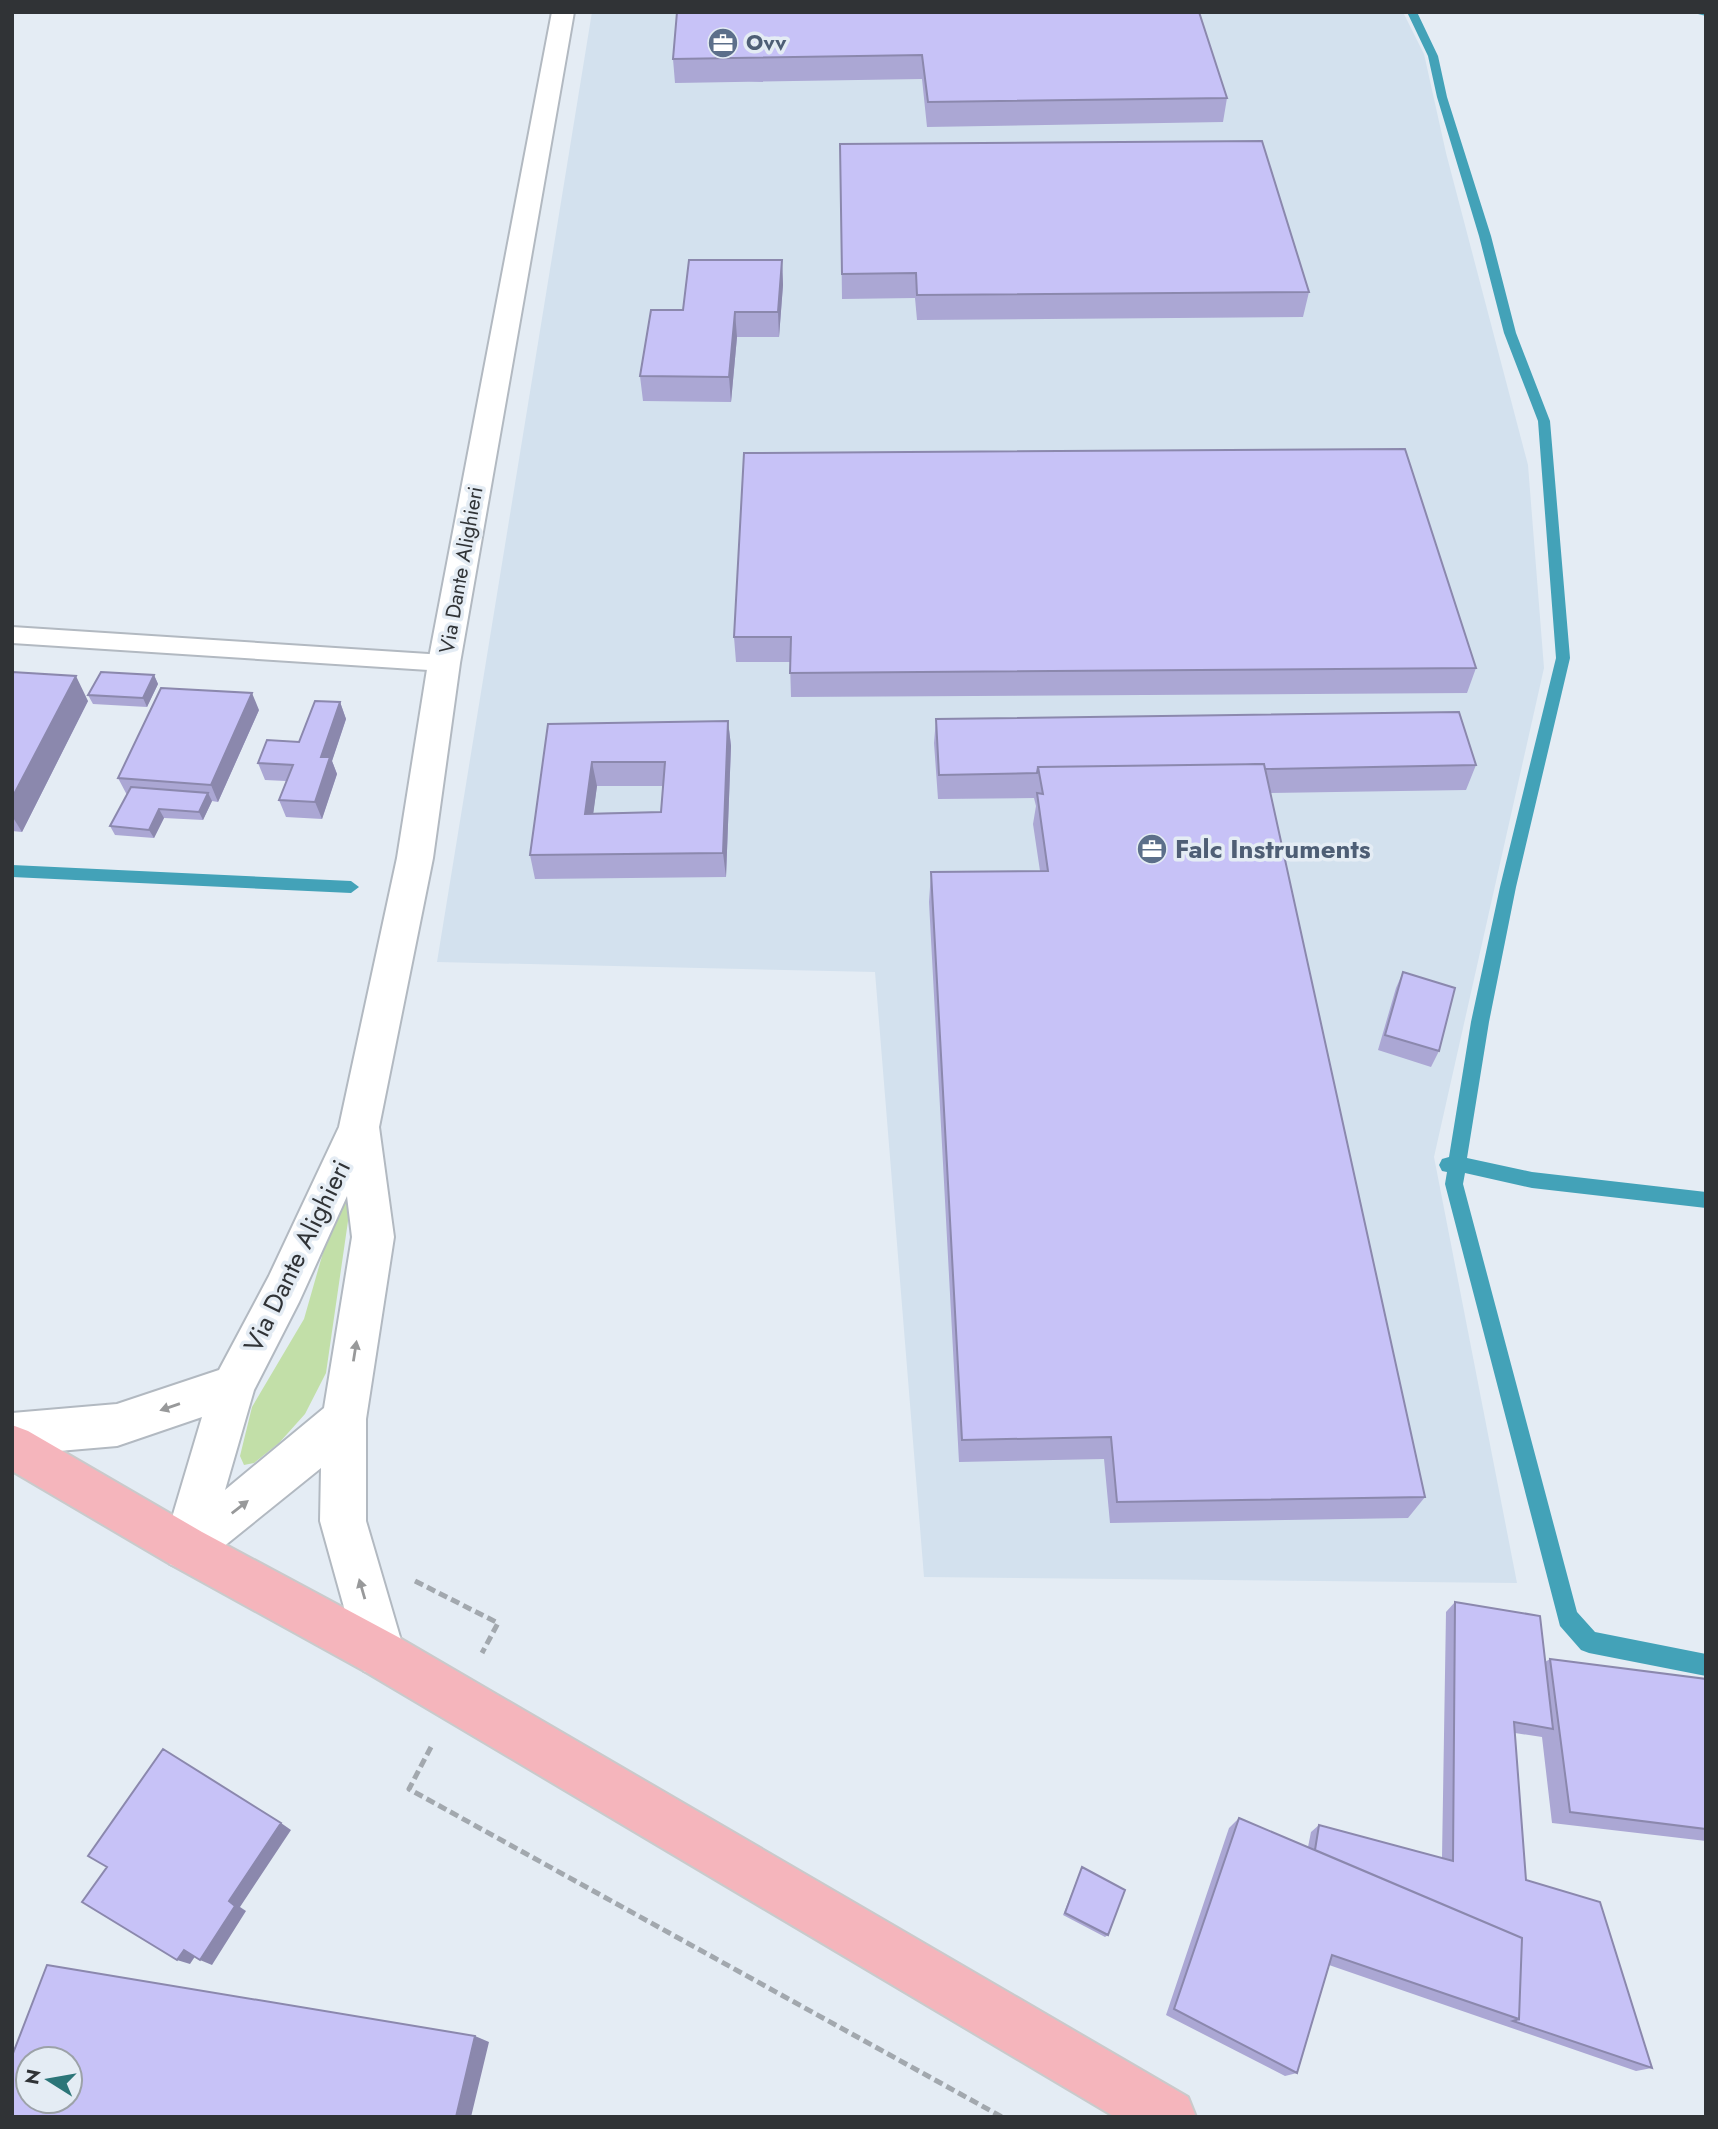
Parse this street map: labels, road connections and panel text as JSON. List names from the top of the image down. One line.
{"streets":{"street":["Via Dante Alighieri"]},"places":{"office":["Ovv","Falc Instruments"]},"north":"left"}
